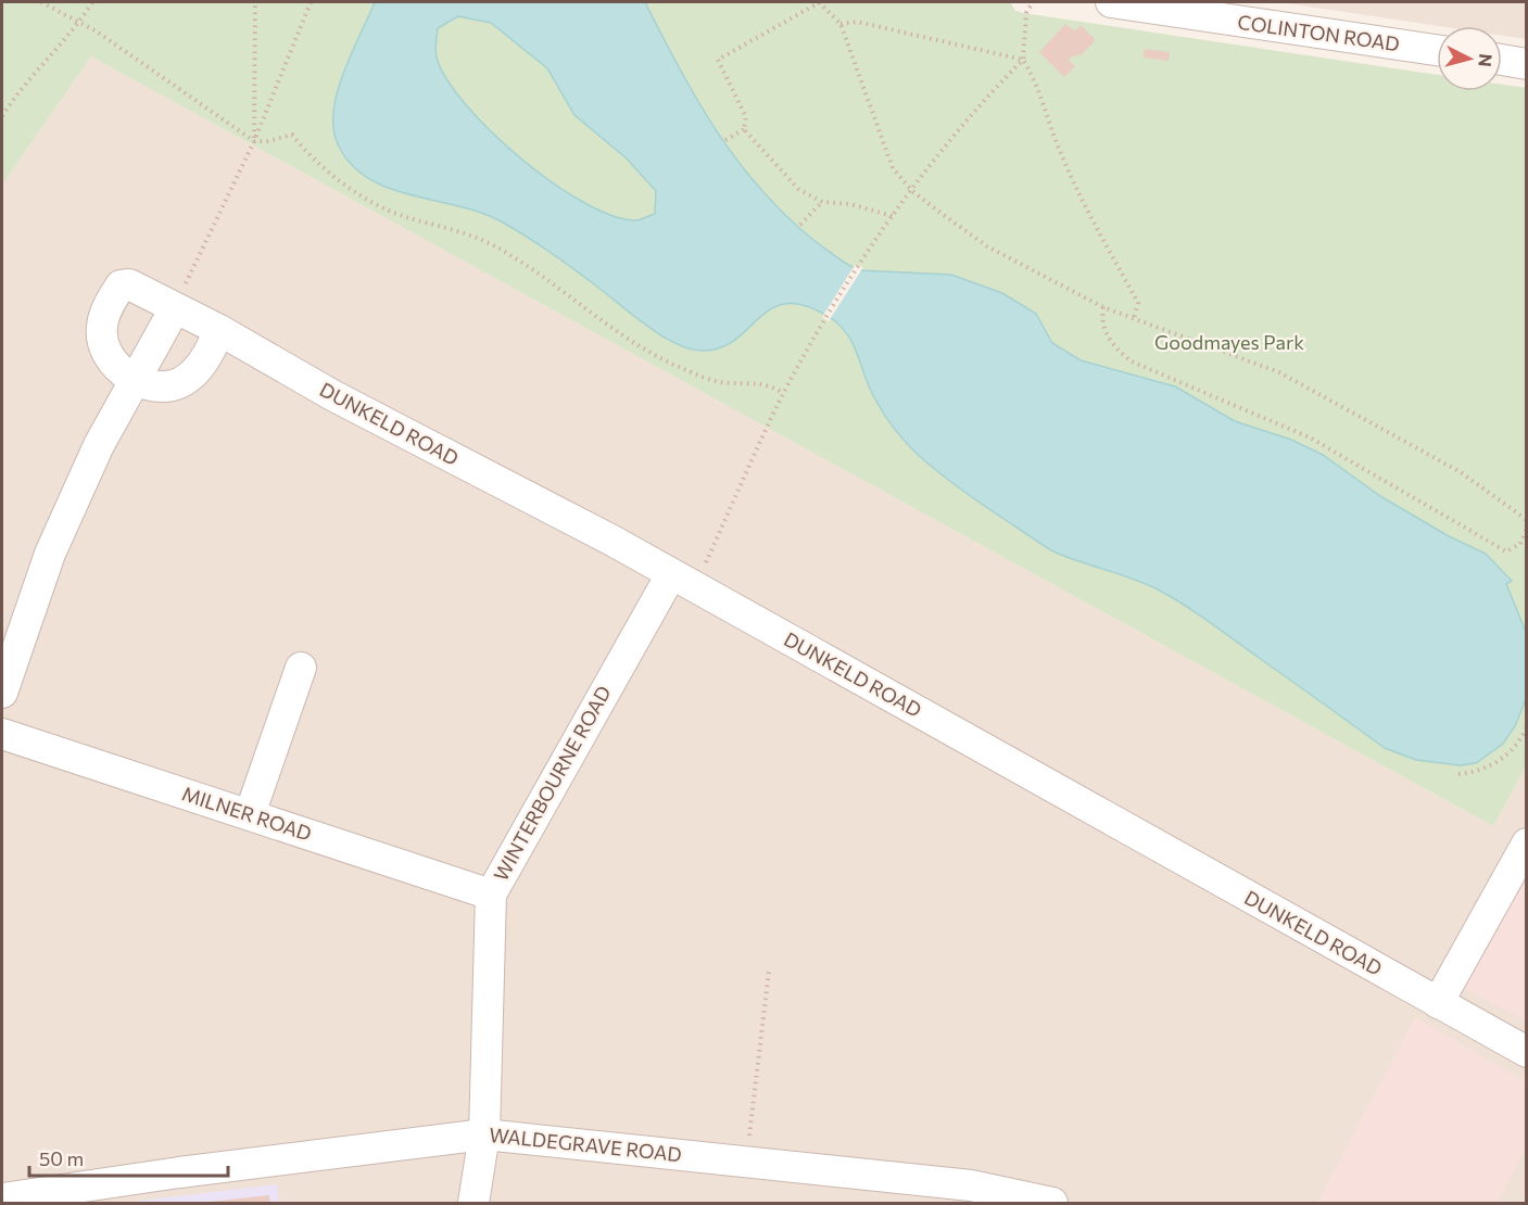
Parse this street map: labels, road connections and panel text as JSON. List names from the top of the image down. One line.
{"streets":{"street":["COLINTON ROAD","DUNKELD ROAD","WINTERBOURNE ROAD","MILNER ROAD","WALDEGRAVE ROAD"]},"crossings":[["DUNKELD ROAD","WINTERBOURNE ROAD"],["WINTERBOURNE ROAD","MILNER ROAD"],["WINTERBOURNE ROAD","WALDEGRAVE ROAD"]],"parks":["Goodmayes Park"],"scale_bar":"50 m","north":"right"}
